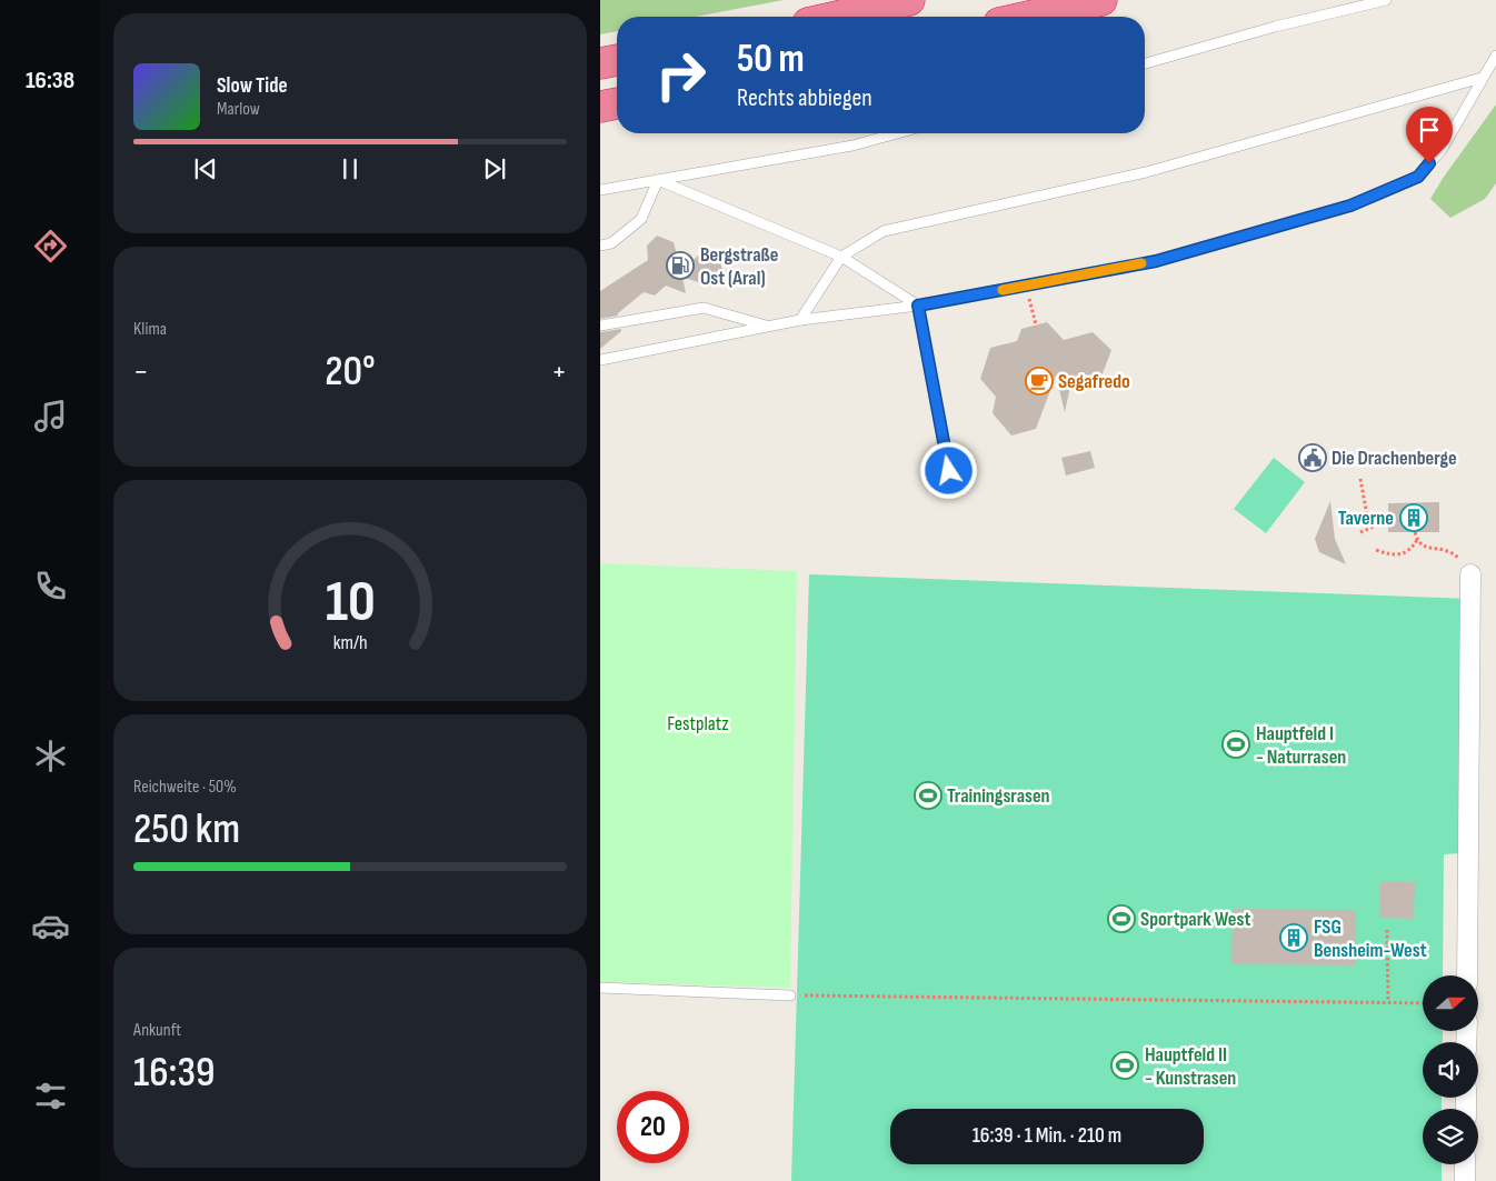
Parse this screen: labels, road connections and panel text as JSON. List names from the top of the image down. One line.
{"parks":["Festplatz"],"places":{"fuel station":["Bergstraße Ost (Aral)"],"cafe":["Segafredo"],"public building":["Die Drachenberge"],"building":["Taverne","FSG Bensheim-West"],"sports":["Hauptfeld I - Naturrasen","Trainingsrasen","Sportpark West","Hauptfeld II - Kunstrasen"]},"north":"right","page":{"tabs":"16:38","turn":["50 m","Rechts abbiegen"],"song":["Slow Tide","Marlow"],"tile":["Klima",["Reichweite · 50%","250 km"],["Ankunft","16:39"]],"heat":["−","20°","+"],"limit":"20","trip":"16:39 · 1 Min. · 210 m","gauge":["10","km/h"]}}
